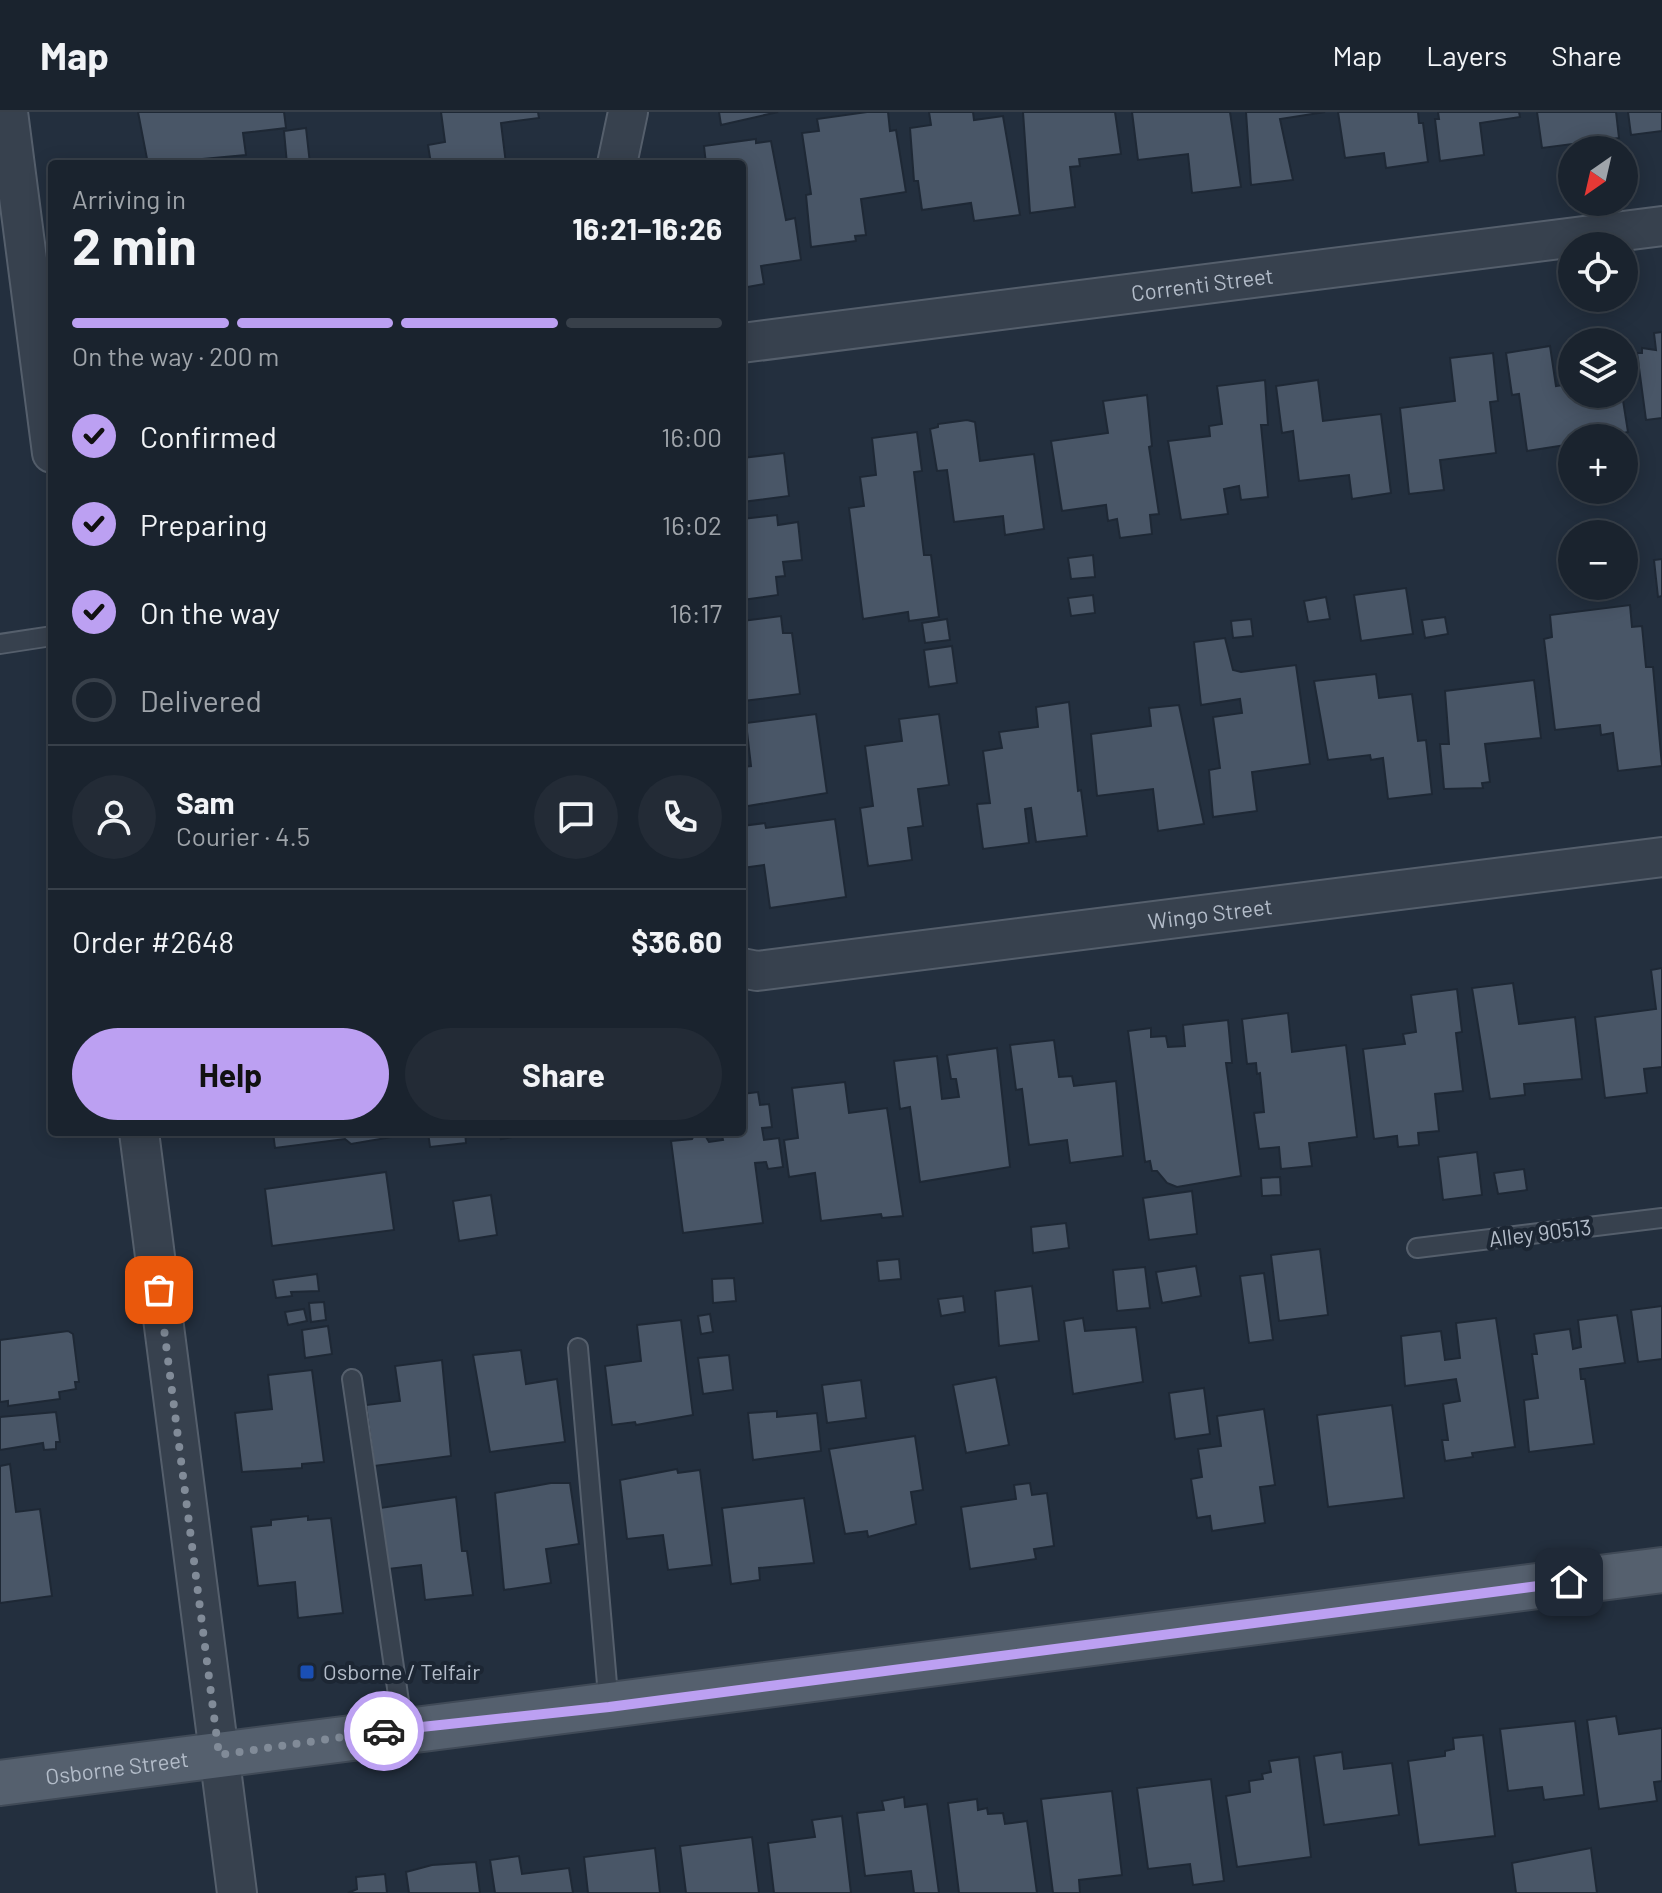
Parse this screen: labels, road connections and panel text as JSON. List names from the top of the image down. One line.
{"streets":{"main road":["Osborne Street"],"street":["Correnti Street","Wingo Street"],"lane":["Alley 90513"]},"places":{"transit":["Osborne / Telfair"]},"north":"bottom left","page":{"header":"Map","nav":["Map","Layers","Share"],"map_buttons":["+","−"],"heading":["2 min","Arriving in","16:21–16:26"],"panel":["Sam","Courier · 4.5","Order #2648","$36.60"],"bar":"On the way · 200 m","list":[["Confirmed","16:00"],["Preparing","16:02"],["On the way","16:17"],"Delivered"],"buttons":["Help","Share"]}}
